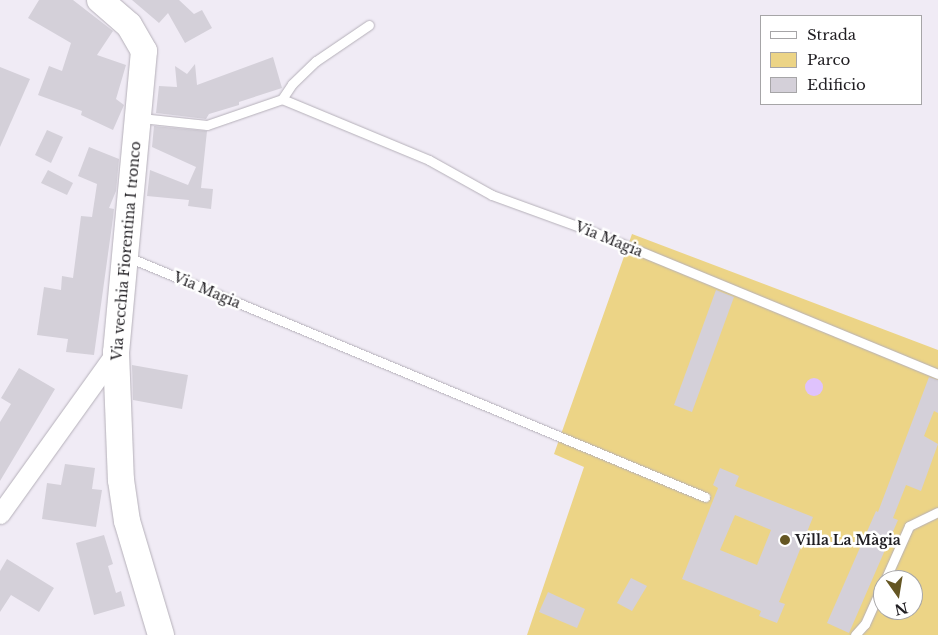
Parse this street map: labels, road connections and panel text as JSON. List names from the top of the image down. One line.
{"streets":{"street":["Via vecchia Fiorentina I tronco"],"lane":["Via Magia"]},"crossings":[["Via Magia","Via vecchia Fiorentina I tronco"]],"places":["Villa La Màgia"],"legend":["Strada","Parco","Edificio"],"north":"bottom"}
